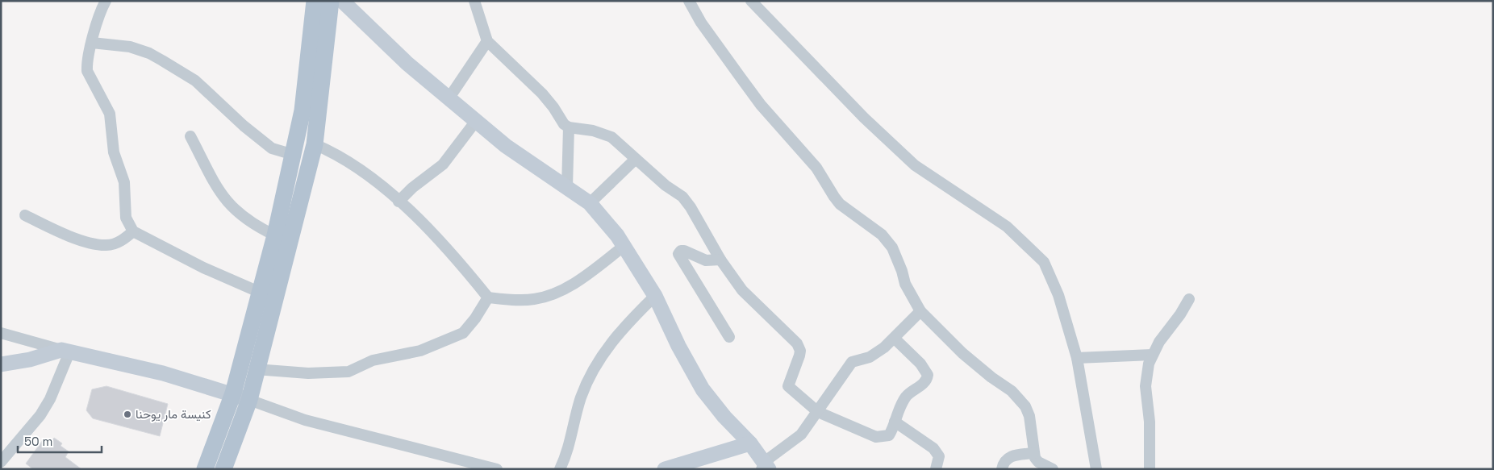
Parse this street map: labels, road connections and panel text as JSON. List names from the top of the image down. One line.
{"places":["كنيسة مار يوحنا"],"scale_bar":"50 m"}
